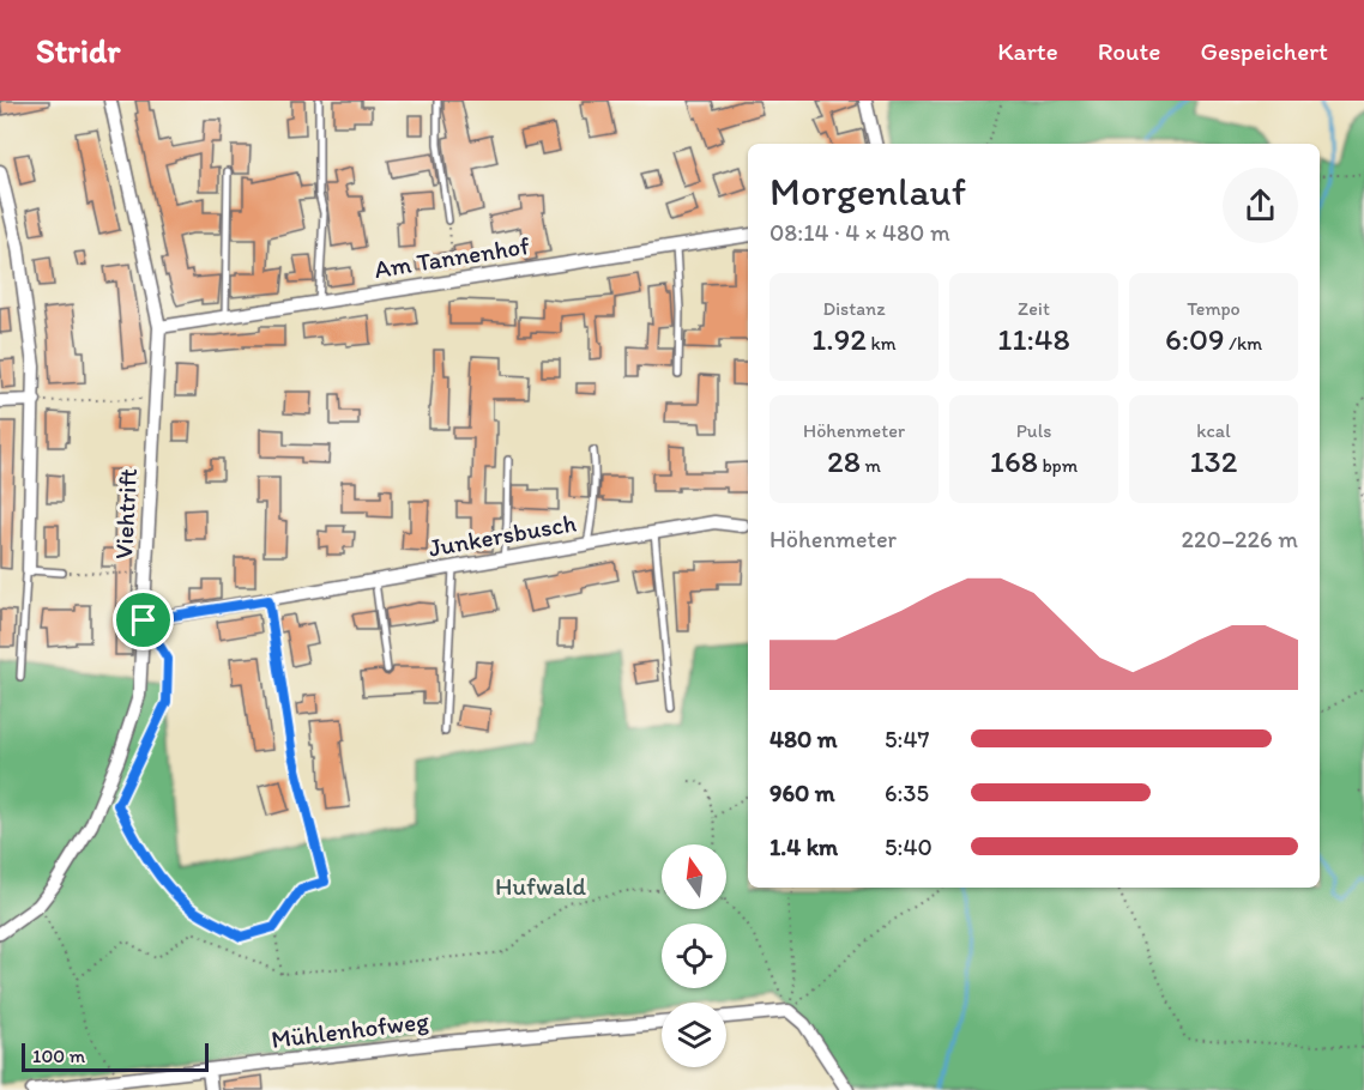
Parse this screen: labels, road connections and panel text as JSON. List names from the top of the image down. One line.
{"streets":{"street":["Am Tannenhof","Viehtrift","Junkersbusch","Mühlenhofweg"]},"crossings":[["Am Tannenhof","Viehtrift"],["Viehtrift","Junkersbusch"]],"parks":["Hufwald"],"scale_bar":"100 m","north":"top","page":{"header":"Stridr","nav":["Karte","Route","Gespeichert"],"heading":["Morgenlauf","08:14 · 4 × 480 m"],"stats":[["Distanz","1.92 km"],["Zeit","11:48"],["Tempo","6:09 /km"],["Höhenmeter","28 m"],["Puls","168 bpm"],["kcal","132"]],"chart":["Höhenmeter","220–226 m"],"list":[{"name":"480 m","note":"5:47"},{"name":"960 m","note":"6:35"},{"name":"1.4 km","note":"5:40"}],"scale":"100 m"}}
